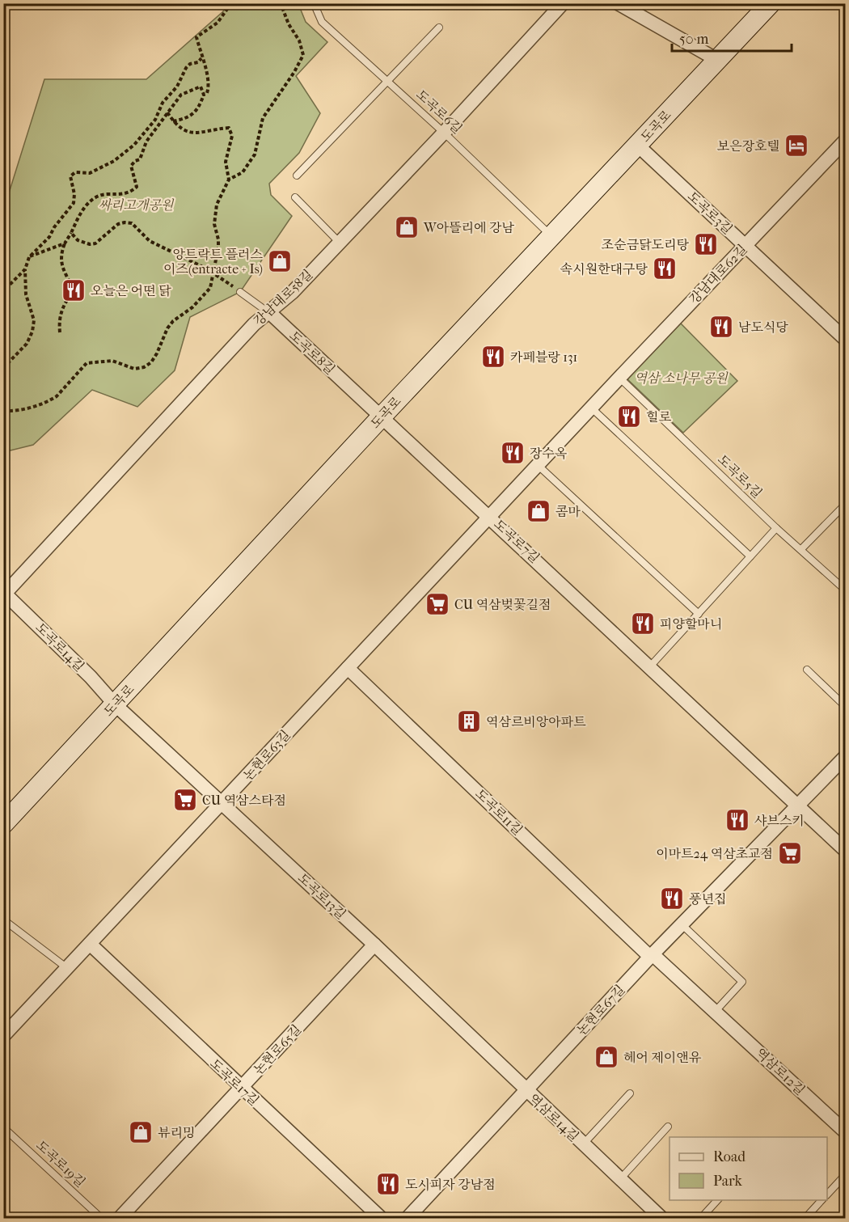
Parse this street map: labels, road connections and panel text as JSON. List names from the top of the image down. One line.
{"streets":{"main road":["도곡로"],"street":["도곡로3길","강남대로62길","강남대로58길","도곡로8길","도곡로7길","도곡로14길","논현로63길","도곡로11길","도곡로13길","논현로67길","논현로65길","역삼로12길","도곡로17길","역삼로14길"],"lane":["도곡로6길","도곡로5길","도곡로19길"]},"crossings":[["도곡로6길","도곡로"],["도곡로6길","강남대로58길"],["도곡로","도곡로3길"],["도곡로","도곡로8길"],["도곡로","도곡로7길"],["도곡로","도곡로14길"],["도곡로","도곡로13길"],["도곡로3길","강남대로62길"],["강남대로62길","도곡로5길"],["강남대로62길","도곡로7길"],["강남대로62길","논현로63길"],["강남대로58길","도곡로8길"],["강남대로58길","도곡로14길"],["도곡로8길","도곡로7길"],["도곡로7길","논현로63길"],["도곡로7길","논현로67길"],["도곡로14길","도곡로13길"],["논현로63길","도곡로11길"],["논현로63길","도곡로13길"],["논현로63길","도곡로17길"],["도곡로11길","논현로67길"],["도곡로11길","역삼로12길"],["도곡로13길","논현로67길"],["도곡로13길","논현로65길"],["도곡로13길","역삼로14길"],["논현로67길","역삼로12길"],["논현로67길","역삼로14길"],["논현로65길","도곡로17길"]],"parks":["싸리고개공원","역삼 소나무 공원"],"places":{"hotel":["보은장호텔"],"shop":["W아뜰리에 강남","앙트락트 플러스 이즈(entracte + Is)","콤마","헤어 제이앤유","뷰리밍"],"restaurant":["조순금닭도리탕","속시원한대구탕","오늘은 어떤 닭","남도식당","카페블랑 131","힐로","장수옥","피양할마니","샤브스키","풍년집","도시피자 강남점"],"supermarket":["CU 역삼벚꽃길점","CU 역삼스타점","이마트24 역삼초교점"],"building":["역삼르비앙아파트"]},"legend":["Road","Park"],"scale_bar":"50 m"}
